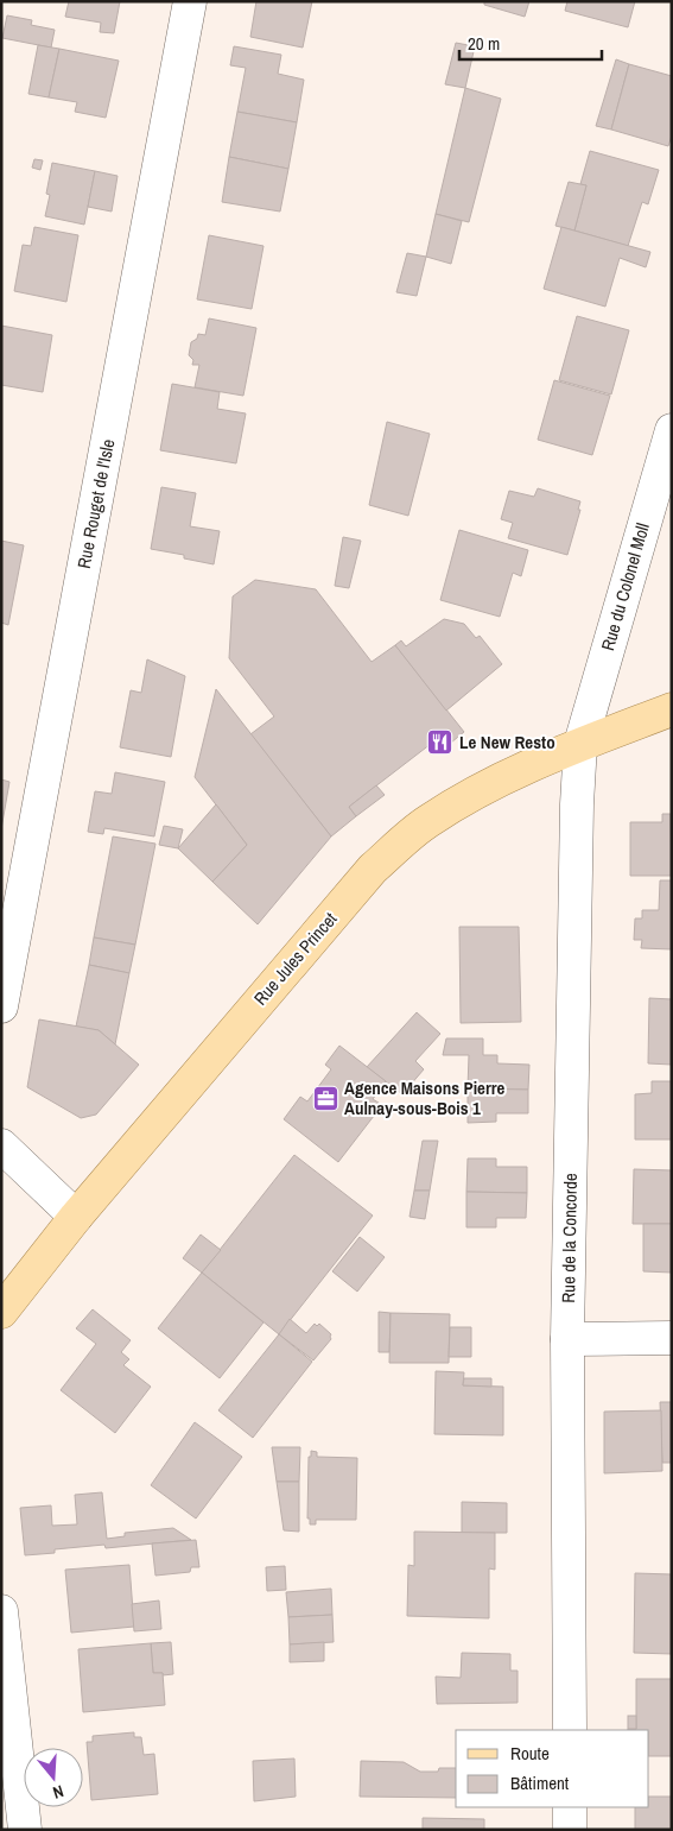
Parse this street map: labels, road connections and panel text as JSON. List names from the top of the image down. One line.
{"streets":{"main road":["Rue Jules Princet"],"street":["Rue Rouget de l'Isle","Rue du Colonel Moll","Rue de la Concorde"]},"crossings":[["Rue du Colonel Moll","Rue Jules Princet"],["Rue du Colonel Moll","Rue de la Concorde"],["Rue Jules Princet","Rue de la Concorde"]],"places":{"restaurant":["Le New Resto"],"office":["Agence Maisons Pierre Aulnay-sous-Bois 1"]},"legend":["Route","Bâtiment"],"scale_bar":"20 m","north":"bottom"}
